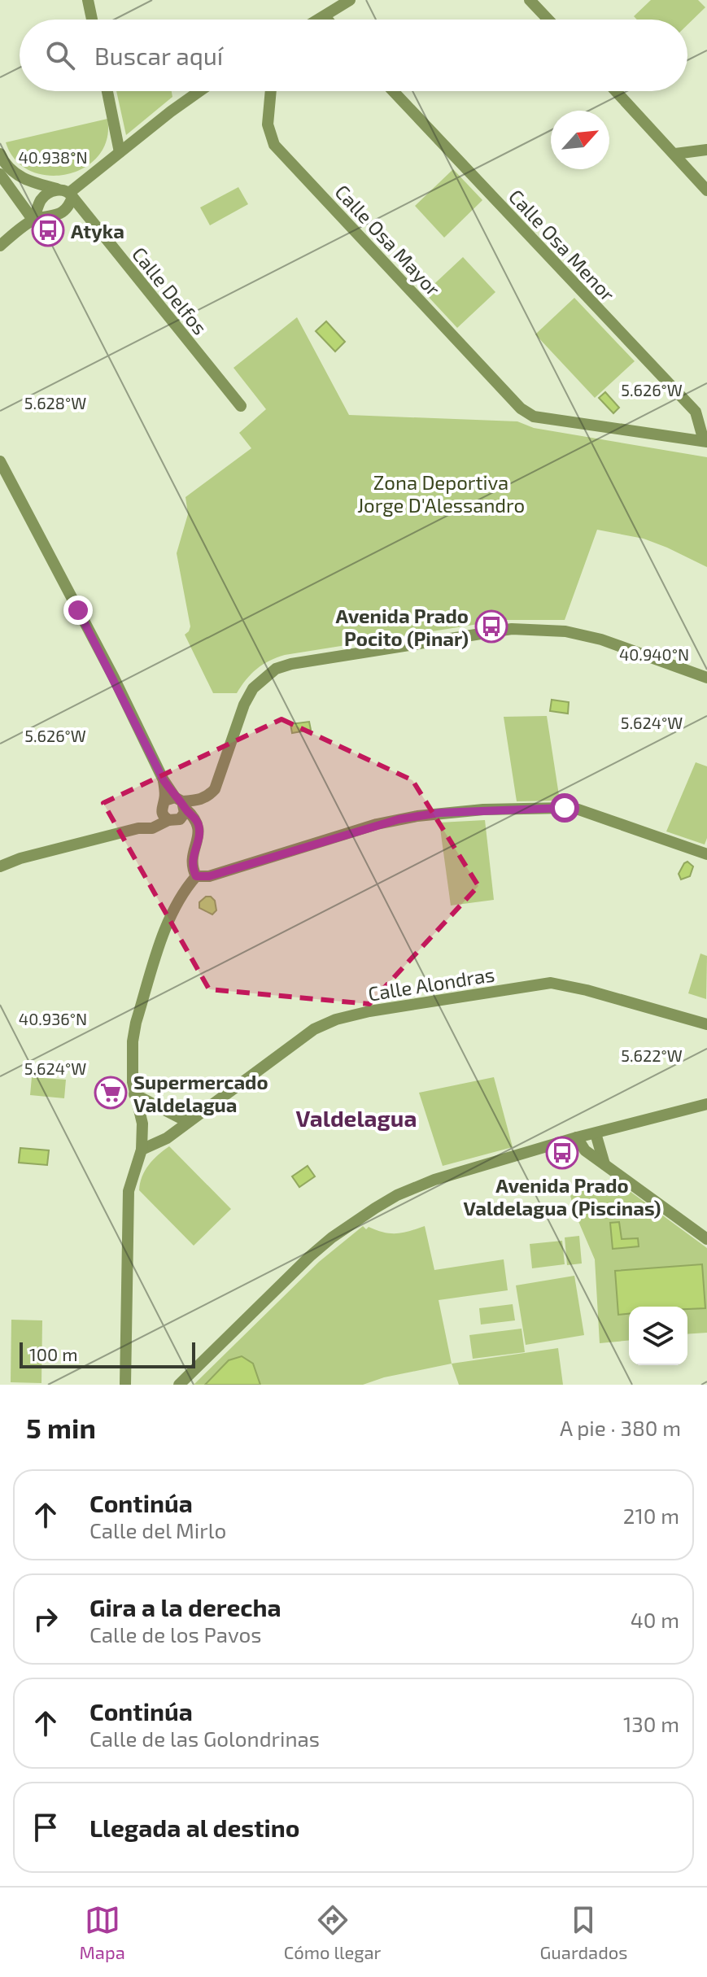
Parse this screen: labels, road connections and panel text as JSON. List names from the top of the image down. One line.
{"streets":{"street":["Calle Osa Mayor","Calle Osa Menor","Calle Delfos","Calle Alondras"]},"crossings":[["Calle Osa Mayor","Calle Osa Menor"]],"districts":["Valdelagua"],"parks":["Zona Deportiva Jorge D'Alessandro"],"places":{"bus stop":["Atyka","Avenida Prado Pocito (Pinar)","Avenida Prado Valdelagua (Piscinas)"],"supermarket":["Supermercado Valdelagua"]},"scale_bar":"100 m","north":"top right","page":{"search":"Buscar aquí","scale":"100 m","heading":["5 min","A pie · 380 m"],"list":[["Continúa","Calle del Mirlo","210 m"],["Gira a la derecha","Calle de los Pavos","40 m"],["Continúa","Calle de las Golondrinas","130 m"],"Llegada al destino"],"nav":["Mapa","Cómo llegar","Guardados"]},"coordinates":["40.938°N","5.626°W","5.628°W","40.940°N","5.624°W","40.936°N","5.622°W"]}
